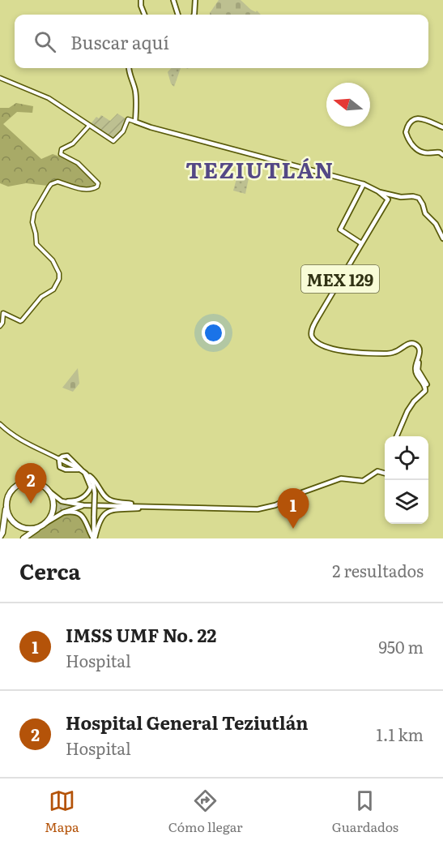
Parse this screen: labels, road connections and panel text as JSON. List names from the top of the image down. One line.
{"streets":{"main road":["MEX 129"]},"districts":["TEZIUTLÁN"],"north":"left","page":{"search":"Buscar aquí","pins":["2","1"],"heading":["Cerca","2 resultados"],"list":[{"mark":"1","name":"IMSS UMF No. 22","note":"Hospital","value":"950 m"},{"mark":"2","name":"Hospital General Teziutlán","note":"Hospital","value":"1.1 km"}],"nav":["Mapa","Cómo llegar","Guardados"]}}
